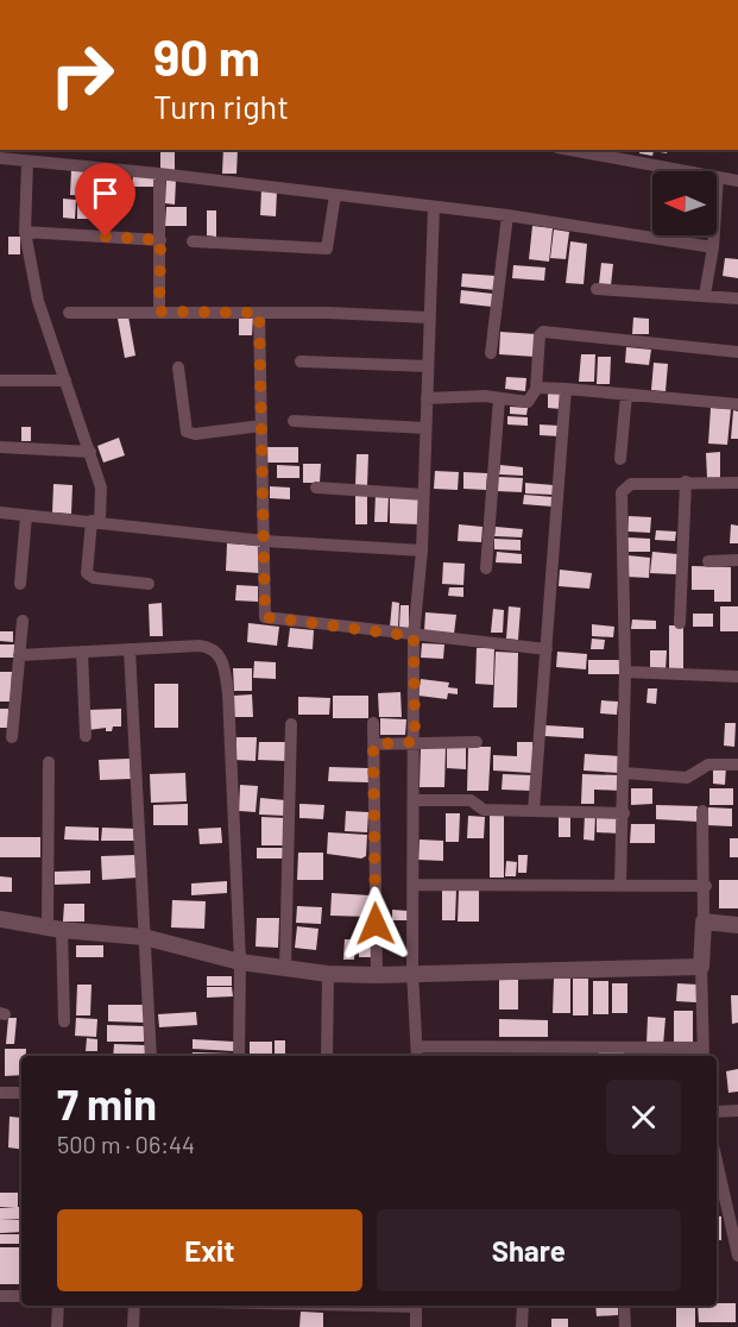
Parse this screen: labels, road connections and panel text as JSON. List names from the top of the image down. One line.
{"north":"left","page":{"turn":["90 m","Turn right"],"heading":["7 min","500 m · 06:44"],"buttons":["Exit","Share"]}}
